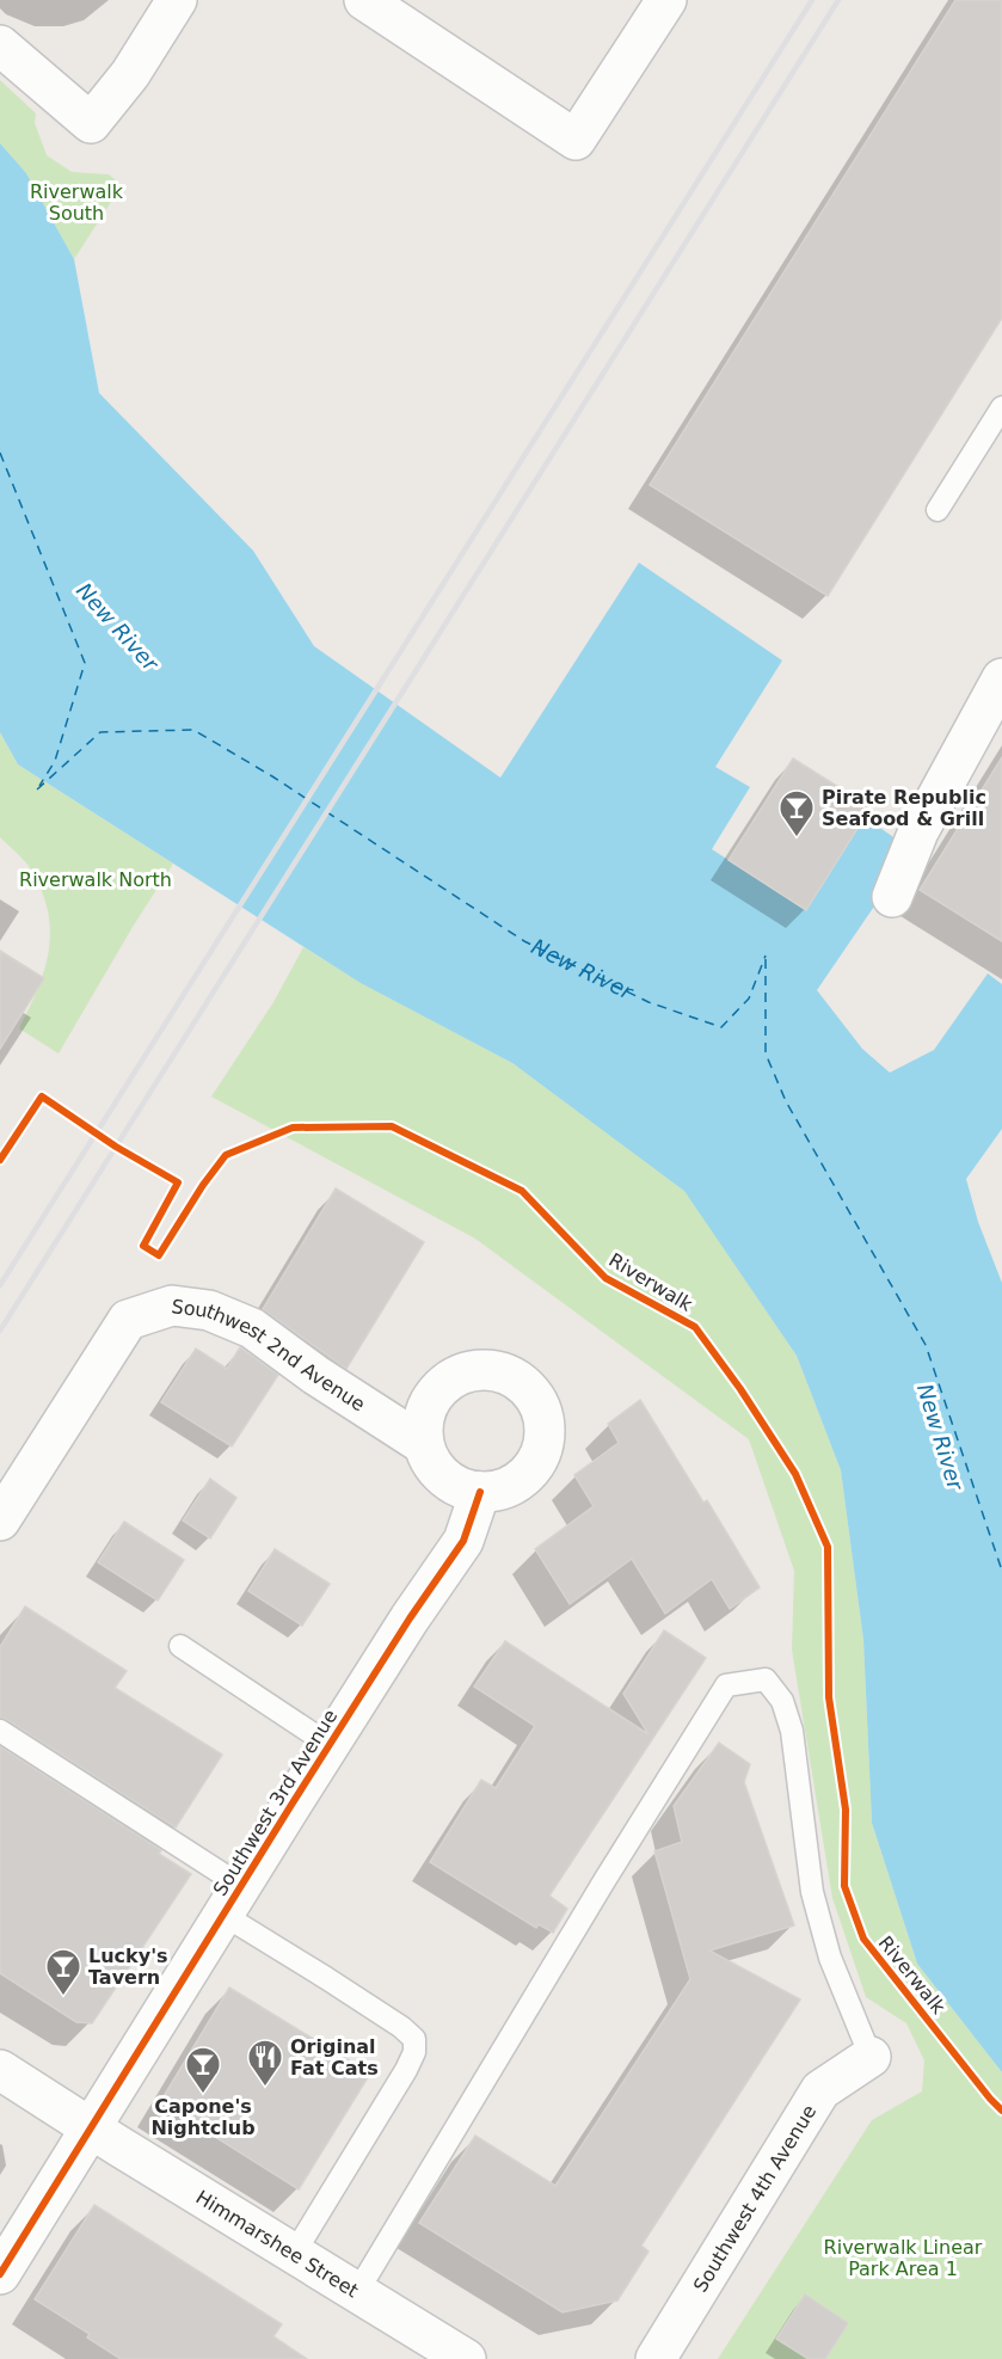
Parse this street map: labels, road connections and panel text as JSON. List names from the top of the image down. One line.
{"streets":{"street":["Southwest 2nd Avenue","Southwest 3rd Avenue","Southwest 4th Avenue","Himmarshee Street"],"cycle path":["Riverwalk"]},"crossings":[["Southwest 2nd Avenue","Southwest 3rd Avenue"],["Southwest 3rd Avenue","Himmarshee Street"]],"water":["New River"],"parks":["Riverwalk South","Riverwalk North","Riverwalk Linear Park Area 1"],"places":{"bar":["Pirate Republic Seafood & Grill","Lucky's Tavern","Capone's Nightclub"],"restaurant":["Original Fat Cats"]}}
